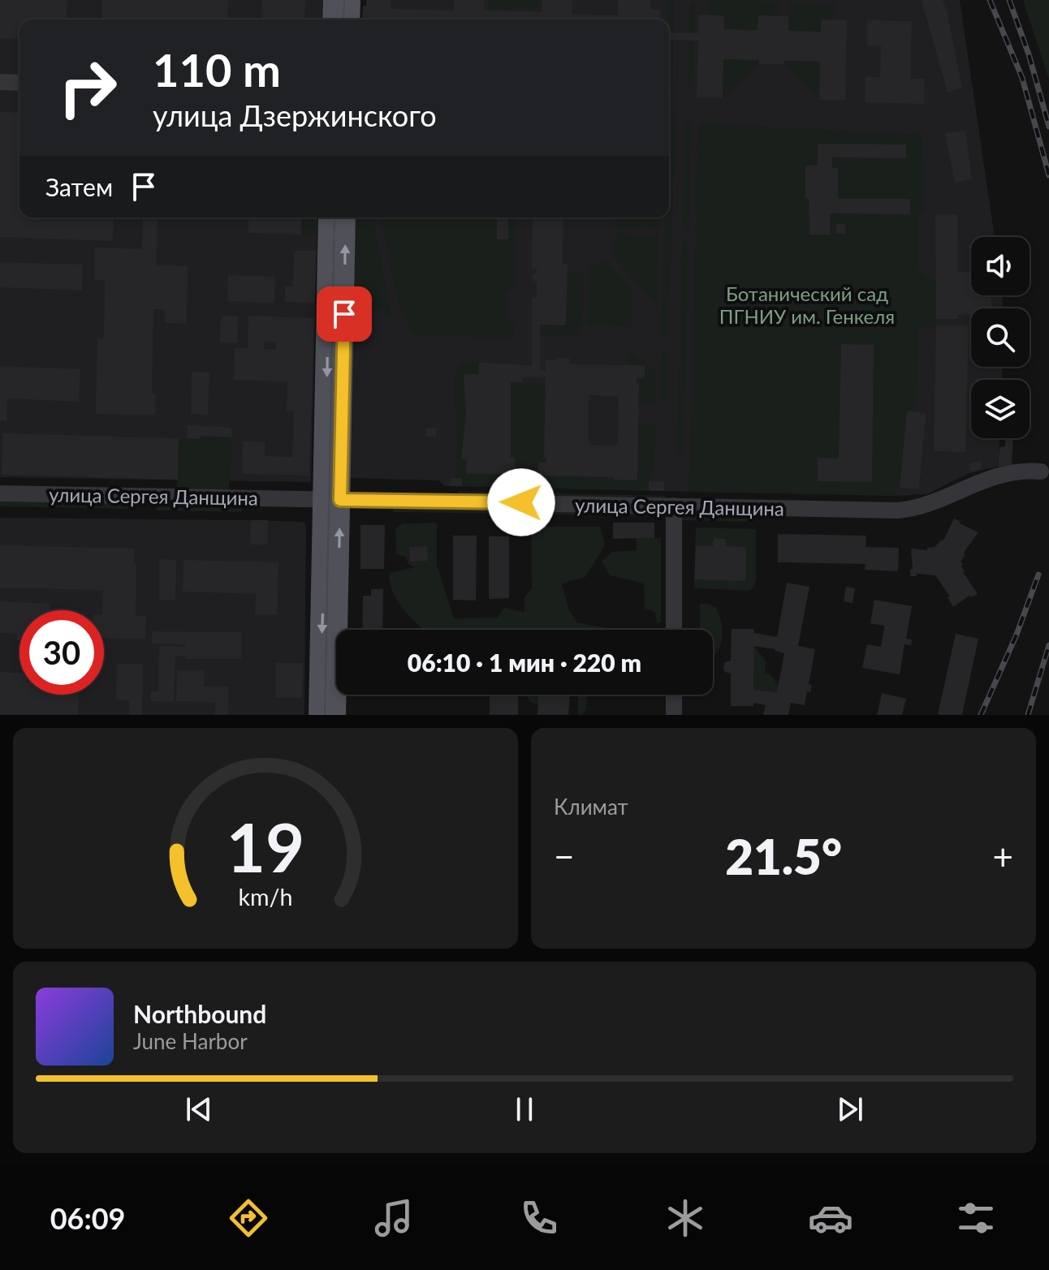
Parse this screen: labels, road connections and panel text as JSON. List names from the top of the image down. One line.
{"streets":{"street":["улица Сергея Данщина"]},"parks":["Ботанический сад ПГНИУ им. Генкеля"],"page":{"turn":["110 m","улица Дзержинского"],"then":"Затем","limit":"30","trip":"06:10 · 1 мин · 220 m","tile":"Климат","heat":["−","21.5°","+"],"song":["Northbound","June Harbor"],"tabs":"06:09","gauge":["19","km/h"]}}
